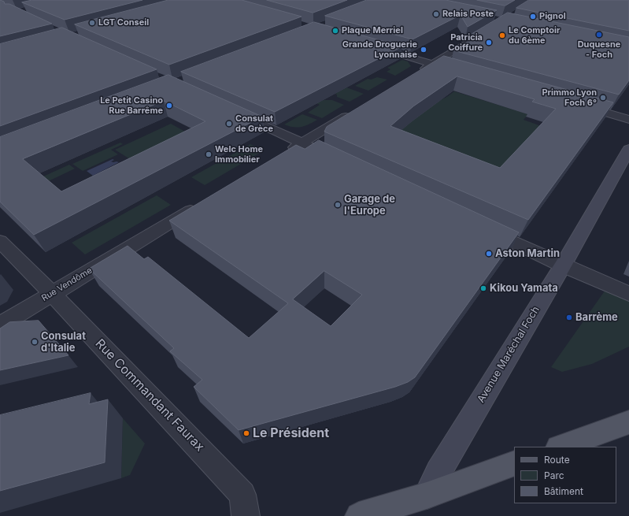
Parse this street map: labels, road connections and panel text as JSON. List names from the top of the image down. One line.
{"streets":{"main road":["Avenue Maréchal Foch"],"street":["Rue Vendôme","Rue Commandant Faurax"]},"crossings":[["Rue Vendôme","Rue Commandant Faurax"]],"places":["Relais Poste","Pignol","LGT Conseil","Plaque Merriel","Duquesne - Foch","Le Comptoir du 6ème","Patricia Coiffure","Grande Droguerie Lyonnaise","Primmo Lyon Foch 6°","Le Petit Casino Rue Barrême","Consulat de Grèce","Welc Home Immobilier","Garage de l'Europe","Aston Martin","Kikou Yamata","Barrème","Consulat d'Italie","Le Président"],"legend":["Route","Parc","Bâtiment"]}
